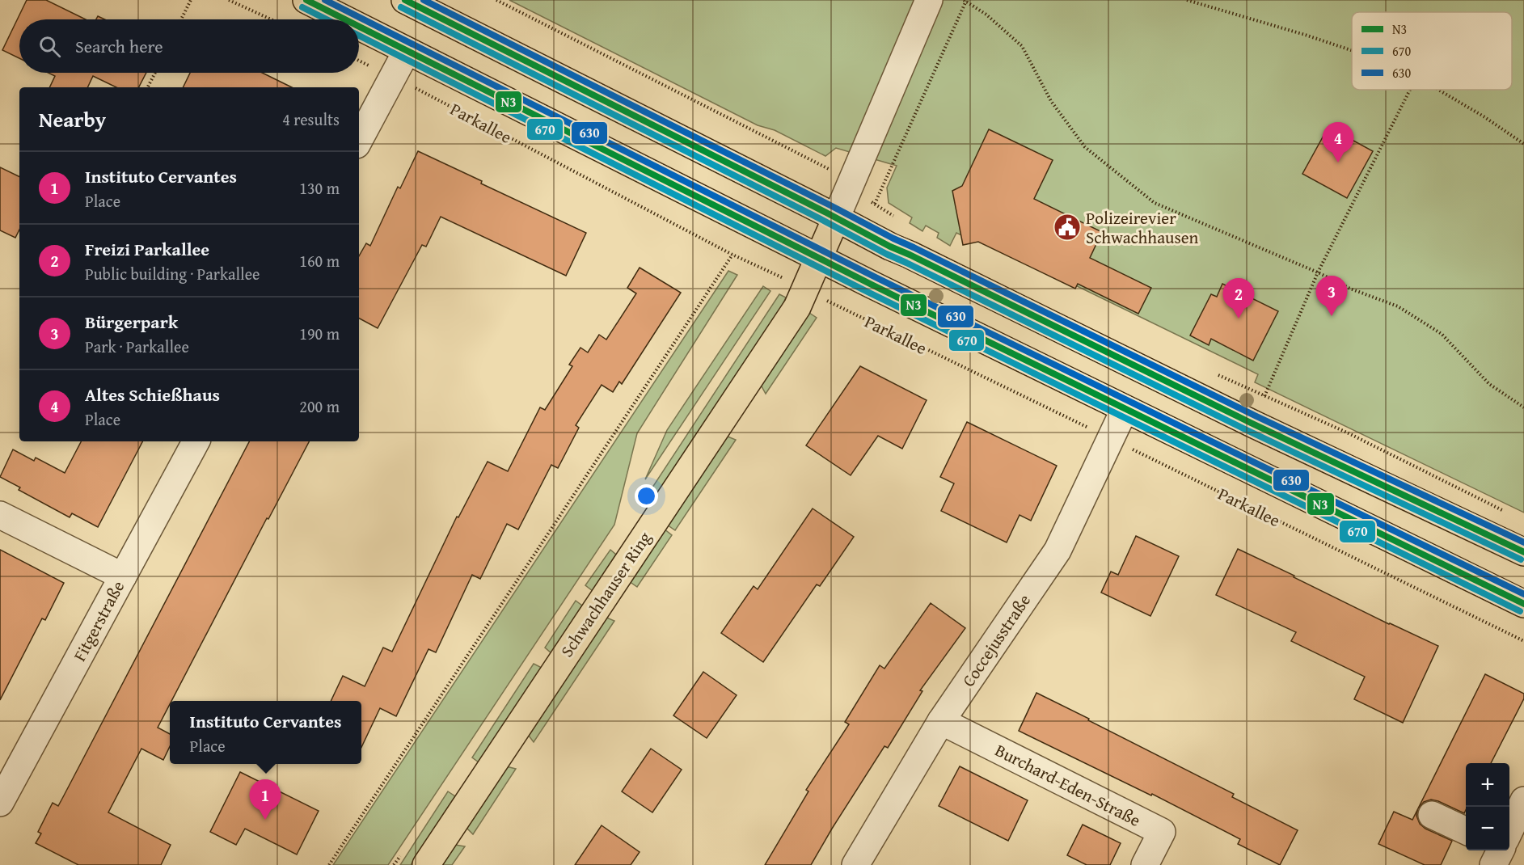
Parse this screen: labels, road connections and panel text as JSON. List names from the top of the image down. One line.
{"streets":{"main road":["Parkallee","Schwachhauser Ring"],"street":["Fitgerstraße","Coccejusstraße","Burchard-Eden-Straße"]},"crossings":[["Parkallee","Schwachhauser Ring"],["Parkallee","Coccejusstraße"],["Coccejusstraße","Burchard-Eden-Straße"]],"places":{"public building":["Polizeirevier Schwachhausen"]},"lines":["transit line N3","transit line 630","transit line 670"],"legend":["N3","670","630"],"page":{"search":"Search here","heading":["Nearby","4 results"],"pins":["4","3","2","1"],"list":[{"mark":"1","name":"Instituto Cervantes","note":"Place","value":"130 m"},{"mark":"2","name":"Freizi Parkallee","note":"Public building · Parkallee","value":"160 m"},{"mark":"3","name":"Bürgerpark","note":"Park · Parkallee","value":"190 m"},{"mark":"4","name":"Altes Schießhaus","note":"Place","value":"200 m"}],"popup":["Instituto Cervantes","Place"],"map_buttons":["+","−"]}}
